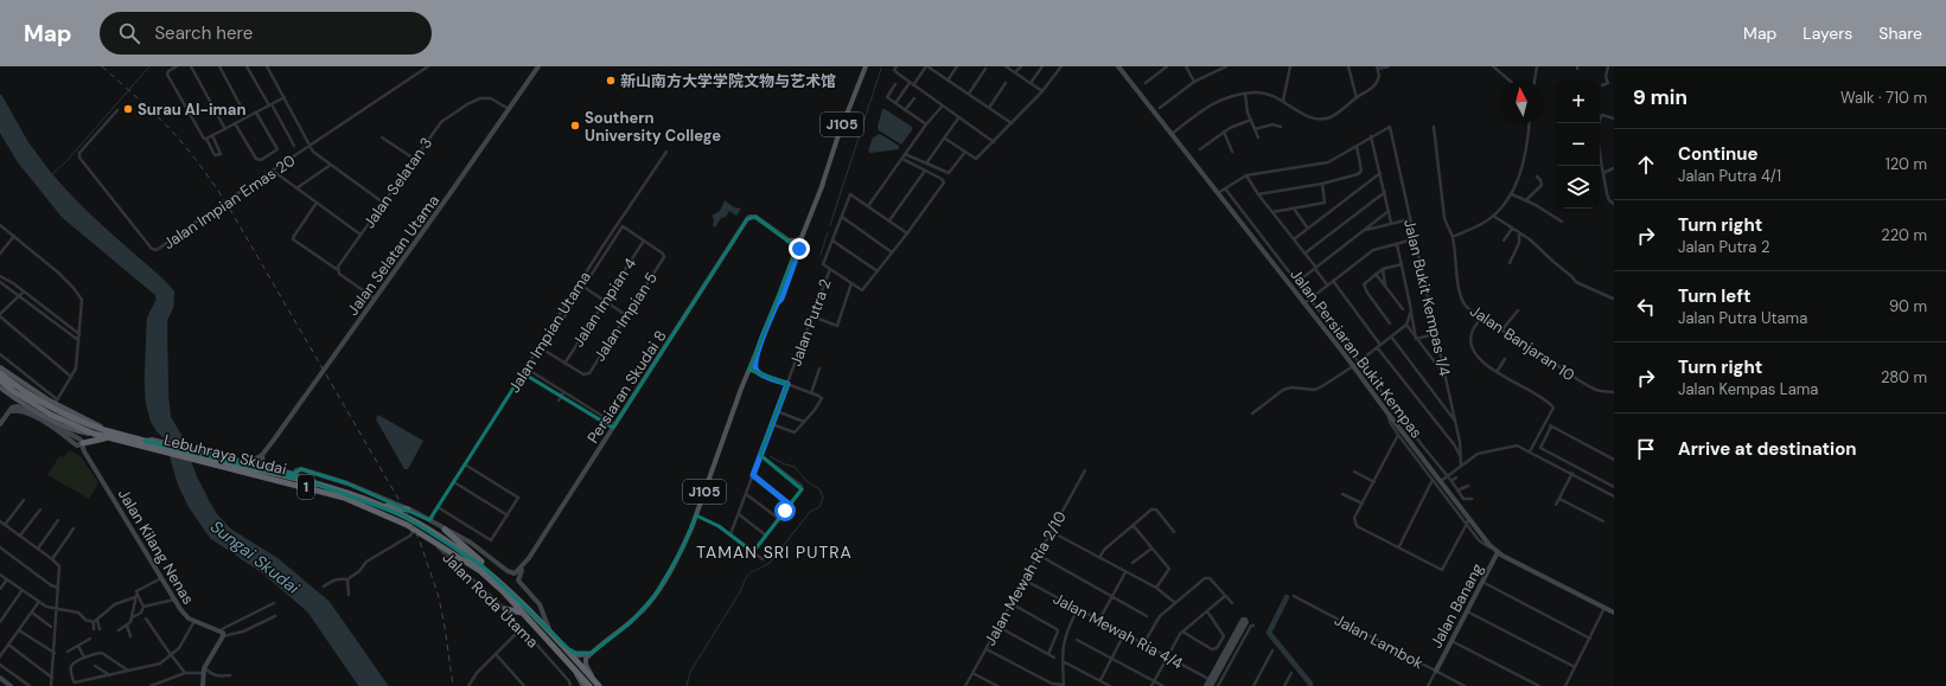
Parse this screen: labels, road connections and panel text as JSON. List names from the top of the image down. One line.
{"streets":{"highway":["Lebuhraya Skudai","1"],"main road":["J105"],"street":["Jalan Selatan 3","Jalan Impian Emas 20","Jalan Selatan Utama","Jalan Bukit Kempas 1/4","Jalan Impian 4","Jalan Impian 5","Jalan Putra 2","Jalan Impian Utama","Jalan Banjaran 10","Jalan Persiaran Bukit Kempas","Persiaran Skudai 8","Jalan Kilang Nenas","Jalan Mewah Ria 2/10","Jalan Roda Utama","Jalan Banang","Jalan Mewah Ria 4/4","Jalan Lambok"]},"crossings":[["Jalan Selatan 3","Jalan Selatan Utama"],["Jalan Selatan Utama","Lebuhraya Skudai"],["Jalan Impian 4","Jalan Impian 5"],["Jalan Persiaran Bukit Kempas","Jalan Banang"],["Lebuhraya Skudai","Jalan Roda Utama"],["Jalan Mewah Ria 2/10","Jalan Mewah Ria 4/4"],["Jalan Banang","Jalan Lambok"]],"districts":["TAMAN SRI PUTRA"],"water":["Sungai Skudai"],"places":["新山南方大学学院文物与艺术馆","Surau Al-iman","Southern University College"],"north":"top","page":{"header":"Map","search":"Search here","nav":["Map","Layers","Share"],"heading":["9 min","Walk · 710 m"],"map_buttons":["+","−"],"list":[["Continue","Jalan Putra 4/1","120 m"],["Turn right","Jalan Putra 2","220 m"],["Turn left","Jalan Putra Utama","90 m"],["Turn right","Jalan Kempas Lama","280 m"],"Arrive at destination"]}}
